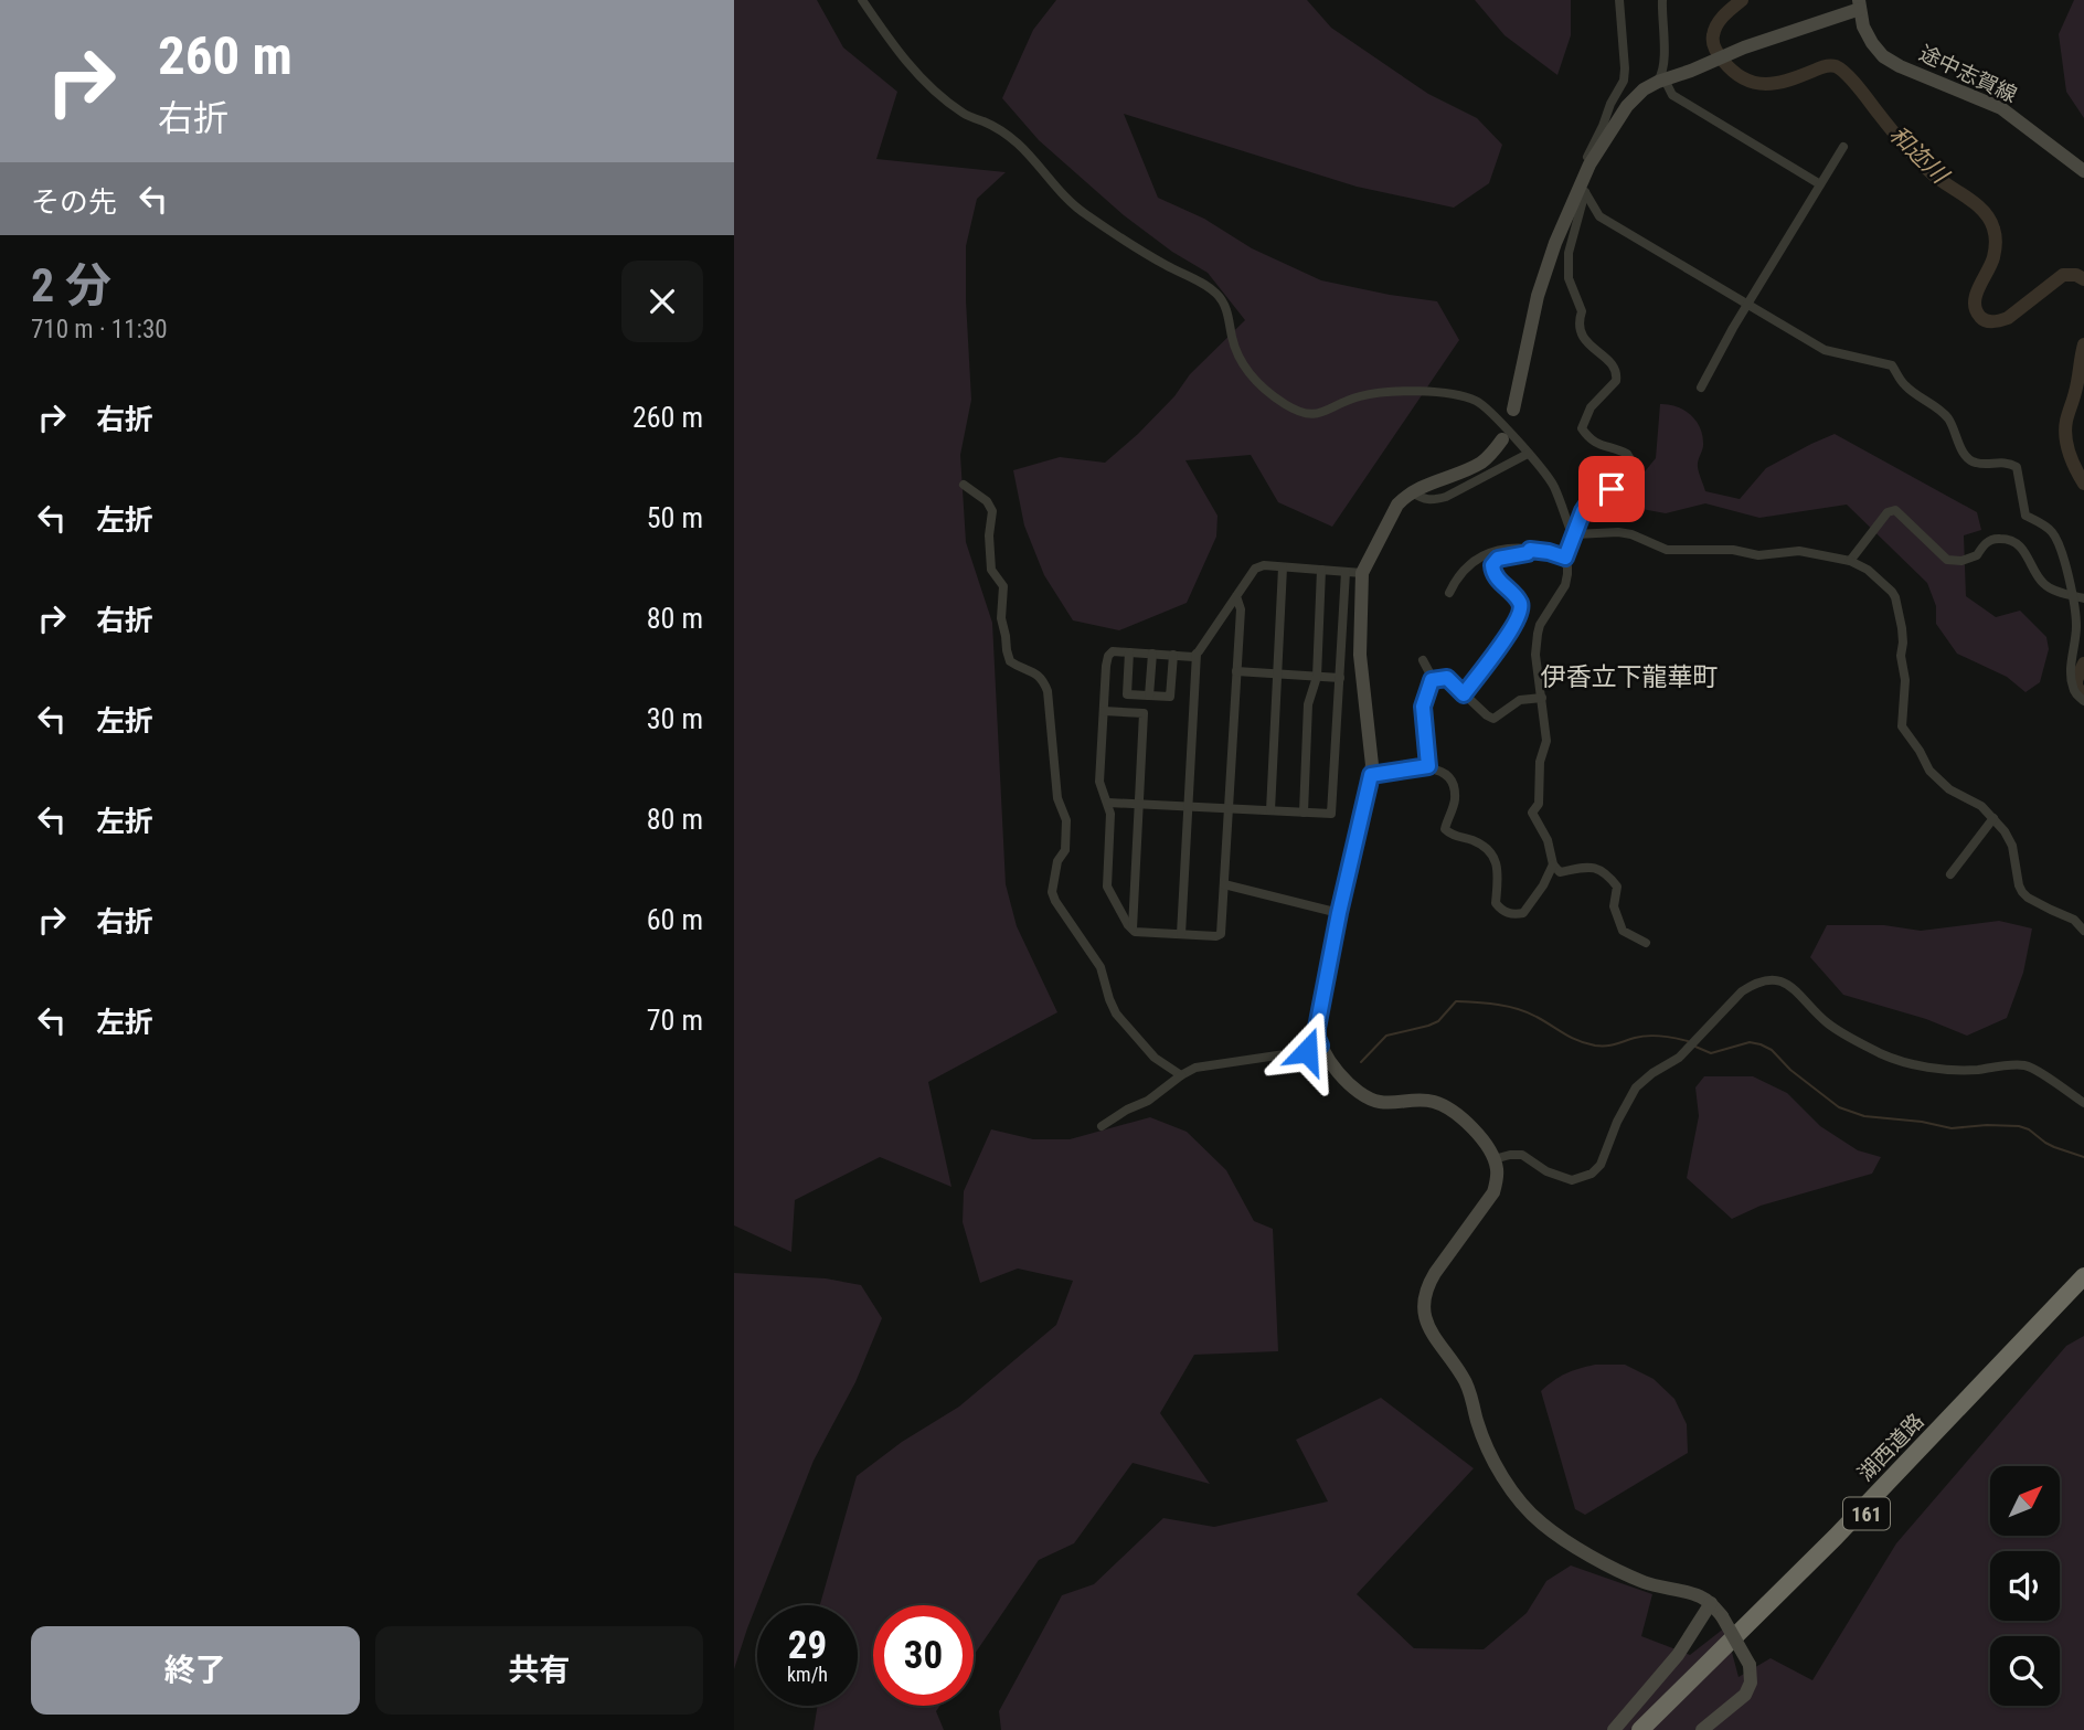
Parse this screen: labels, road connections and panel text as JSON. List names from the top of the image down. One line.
{"streets":{"highway":["湖西道路","161"],"street":["途中志賀線"]},"districts":["伊香立下龍華町"],"water":["和迩川"],"north":"top right","page":{"turn":["260 m","右折"],"then":"その先","heading":["2 分","710 m · 11:30"],"list":[{"name":"右折","value":"260 m"},{"name":"左折","value":"50 m"},{"name":"右折","value":"80 m"},{"name":"左折","value":"30 m"},{"name":"左折","value":"80 m"},{"name":"右折","value":"60 m"},{"name":"左折","value":"70 m"}],"speed":"29 km/h","limit":"30","buttons":["終了","共有"]}}
